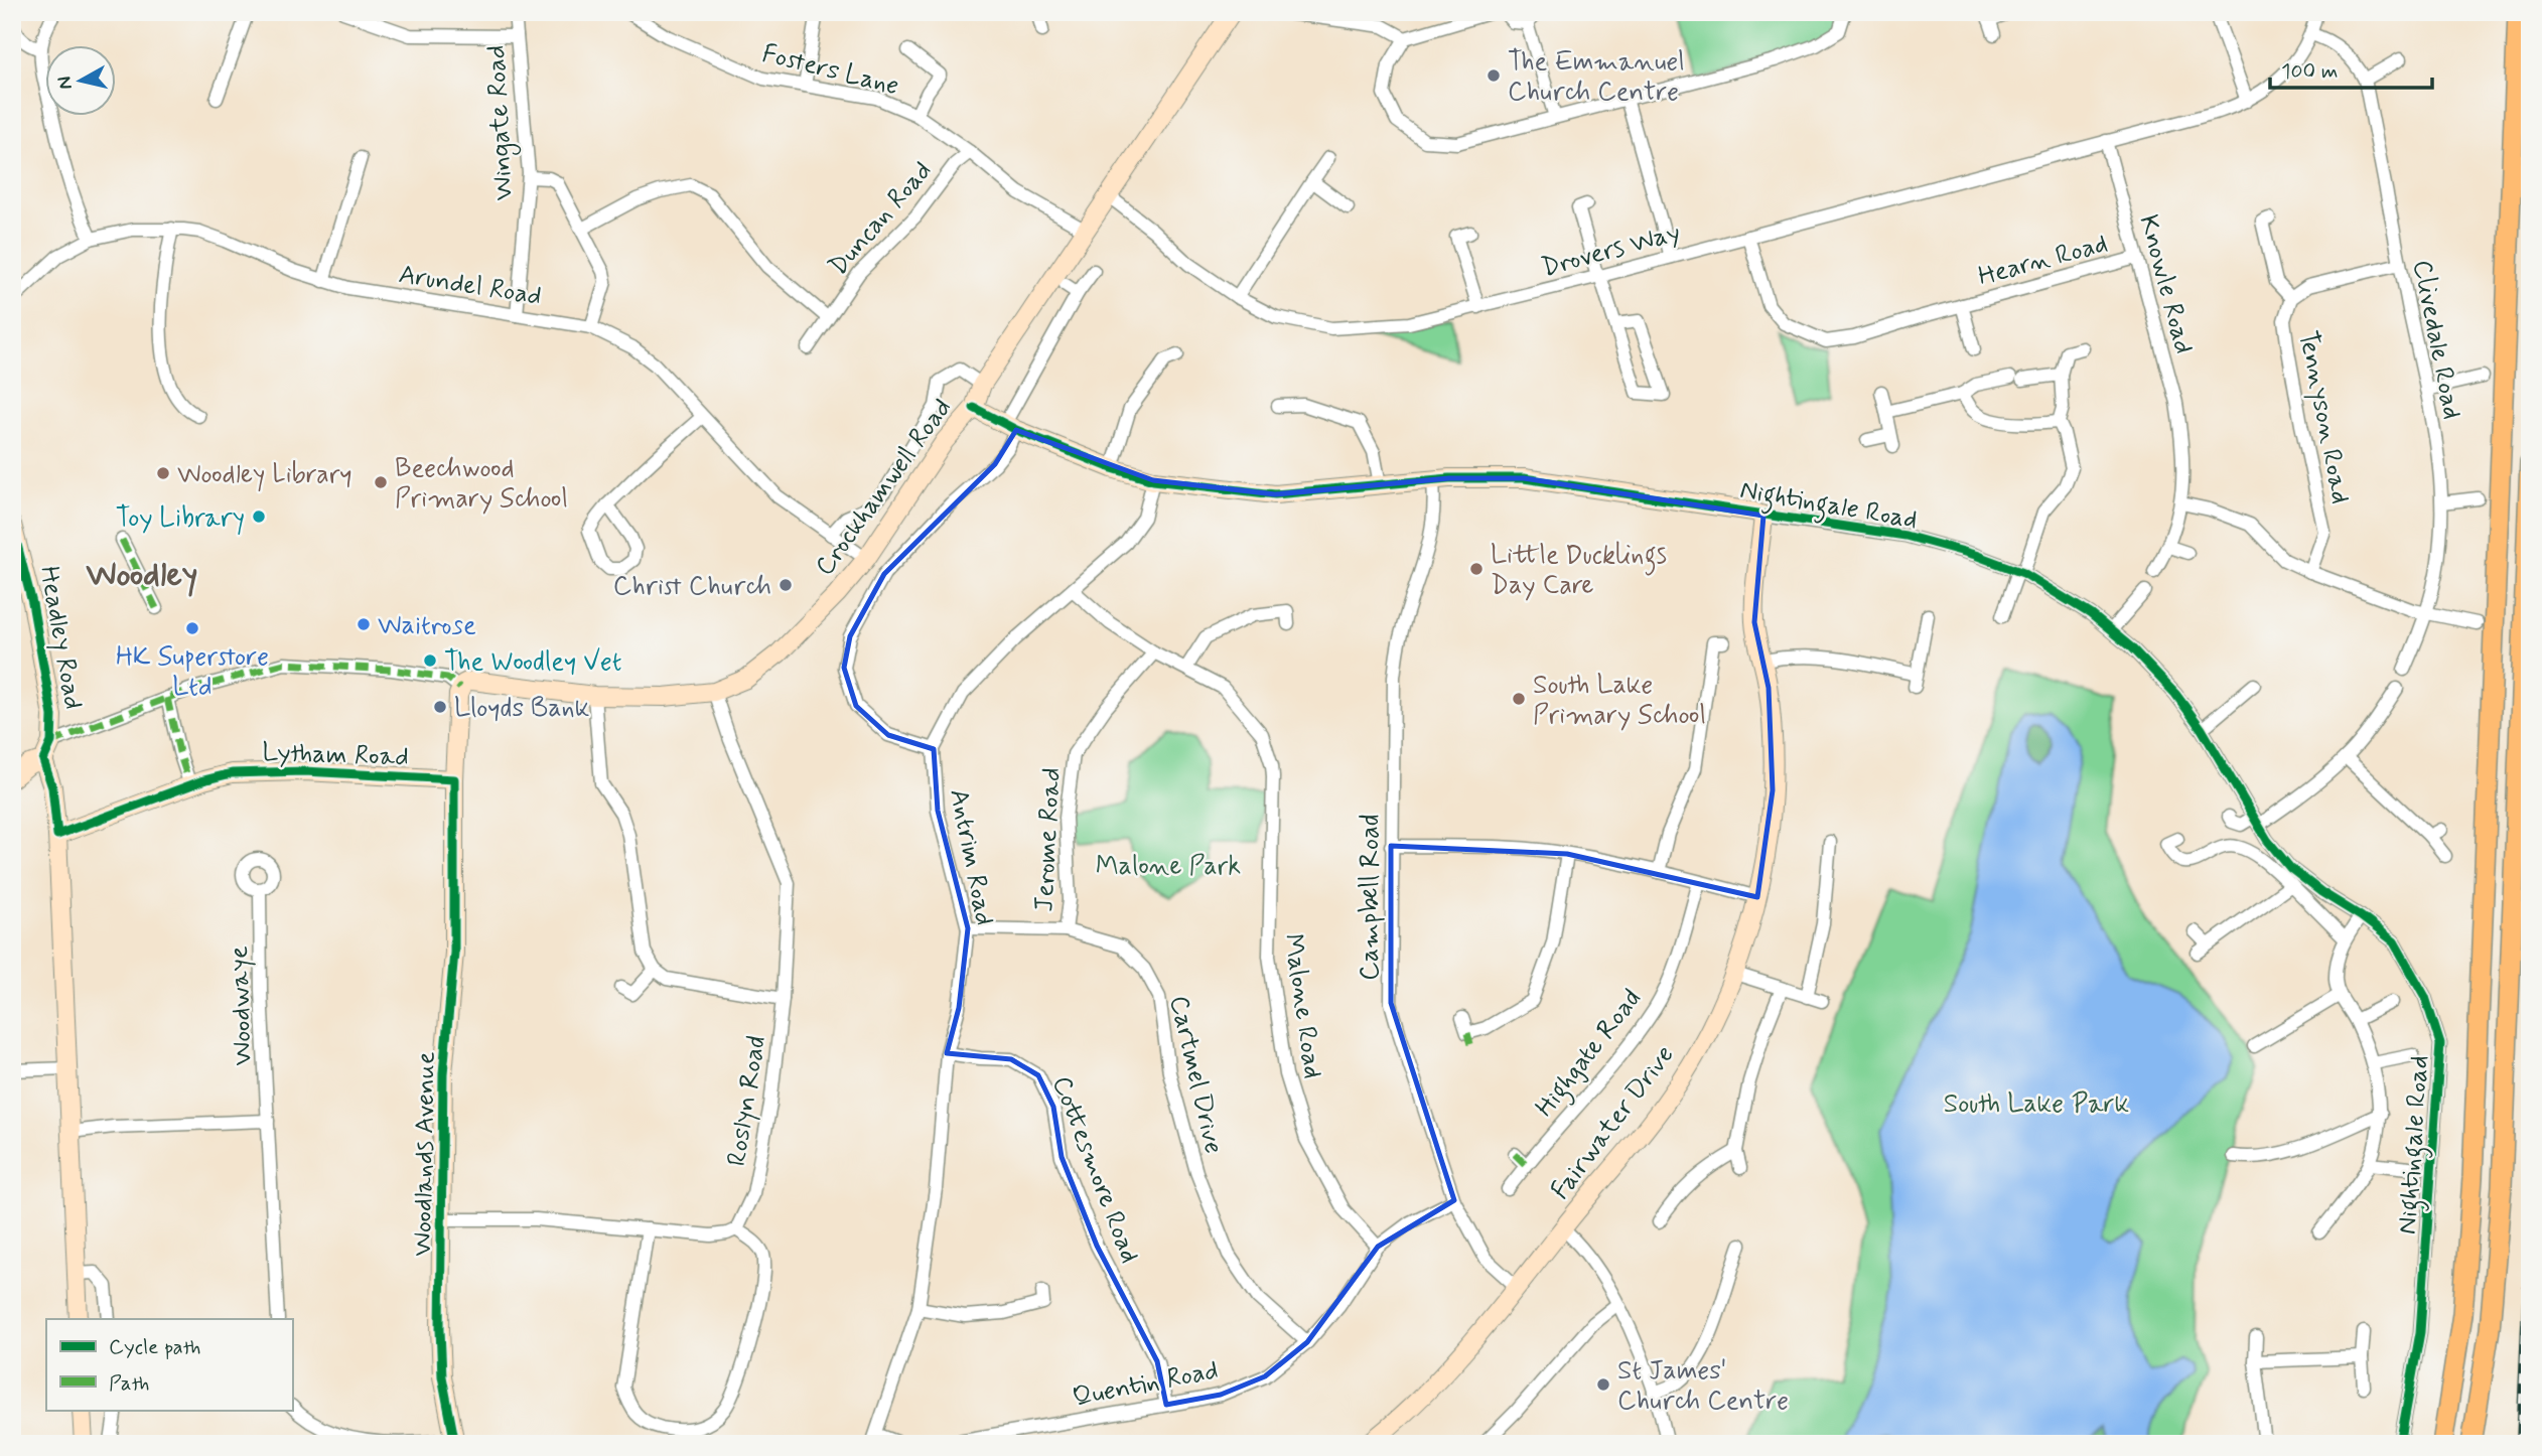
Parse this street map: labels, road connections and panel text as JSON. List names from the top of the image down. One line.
{"streets":{"street":["Fosters Lane","Wingate Road","Duncan Road","Drovers Way","Hearn Road","Arundel Road","Knowle Road","Clivedale Road","Tennyson Road","Crockhamwell Road","Nightingale Road","Headley Road","Lytham Road","Jerome Road","Antrim Road","Campbell Road","Woodwaye","Malone Road","Highgate Road","Cartmel Drive","Roslyn Road","Fairwater Drive","Woodlands Avenue","Cottesmore Road","Quentin Road"]},"crossings":[["Fosters Lane","Duncan Road"],["Fosters Lane","Crockhamwell Road"],["Wingate Road","Arundel Road"],["Drovers Way","Hearn Road"],["Drovers Way","Knowle Road"],["Drovers Way","Clivedale Road"],["Drovers Way","Crockhamwell Road"],["Hearn Road","Knowle Road"],["Arundel Road","Crockhamwell Road"],["Clivedale Road","Tennyson Road"],["Crockhamwell Road","Nightingale Road"],["Crockhamwell Road","Headley Road"],["Crockhamwell Road","Roslyn Road"],["Crockhamwell Road","Woodlands Avenue"],["Nightingale Road","Campbell Road"],["Nightingale Road","Fairwater Drive"],["Lytham Road","Woodlands Avenue"],["Jerome Road","Malone Road"],["Jerome Road","Cartmel Drive"],["Antrim Road","Cartmel Drive"],["Antrim Road","Cottesmore Road"],["Campbell Road","Fairwater Drive"],["Campbell Road","Quentin Road"],["Malone Road","Quentin Road"],["Cartmel Drive","Quentin Road"],["Cottesmore Road","Quentin Road"]],"districts":["Woodley"],"parks":["Malone Park","South Lake Park"],"places":["The Emmanuel Church Centre","Woodley Library","Beechwood Primary School","Toy Library","Little Ducklings Day Care","Christ Church","Waitrose","HK Superstore Ltd","The Woodley Vet","South Lake Primary School","Lloyds Bank","St James' Church Centre"],"legend":["Cycle path","Path"],"scale_bar":"100 m","north":"left"}
